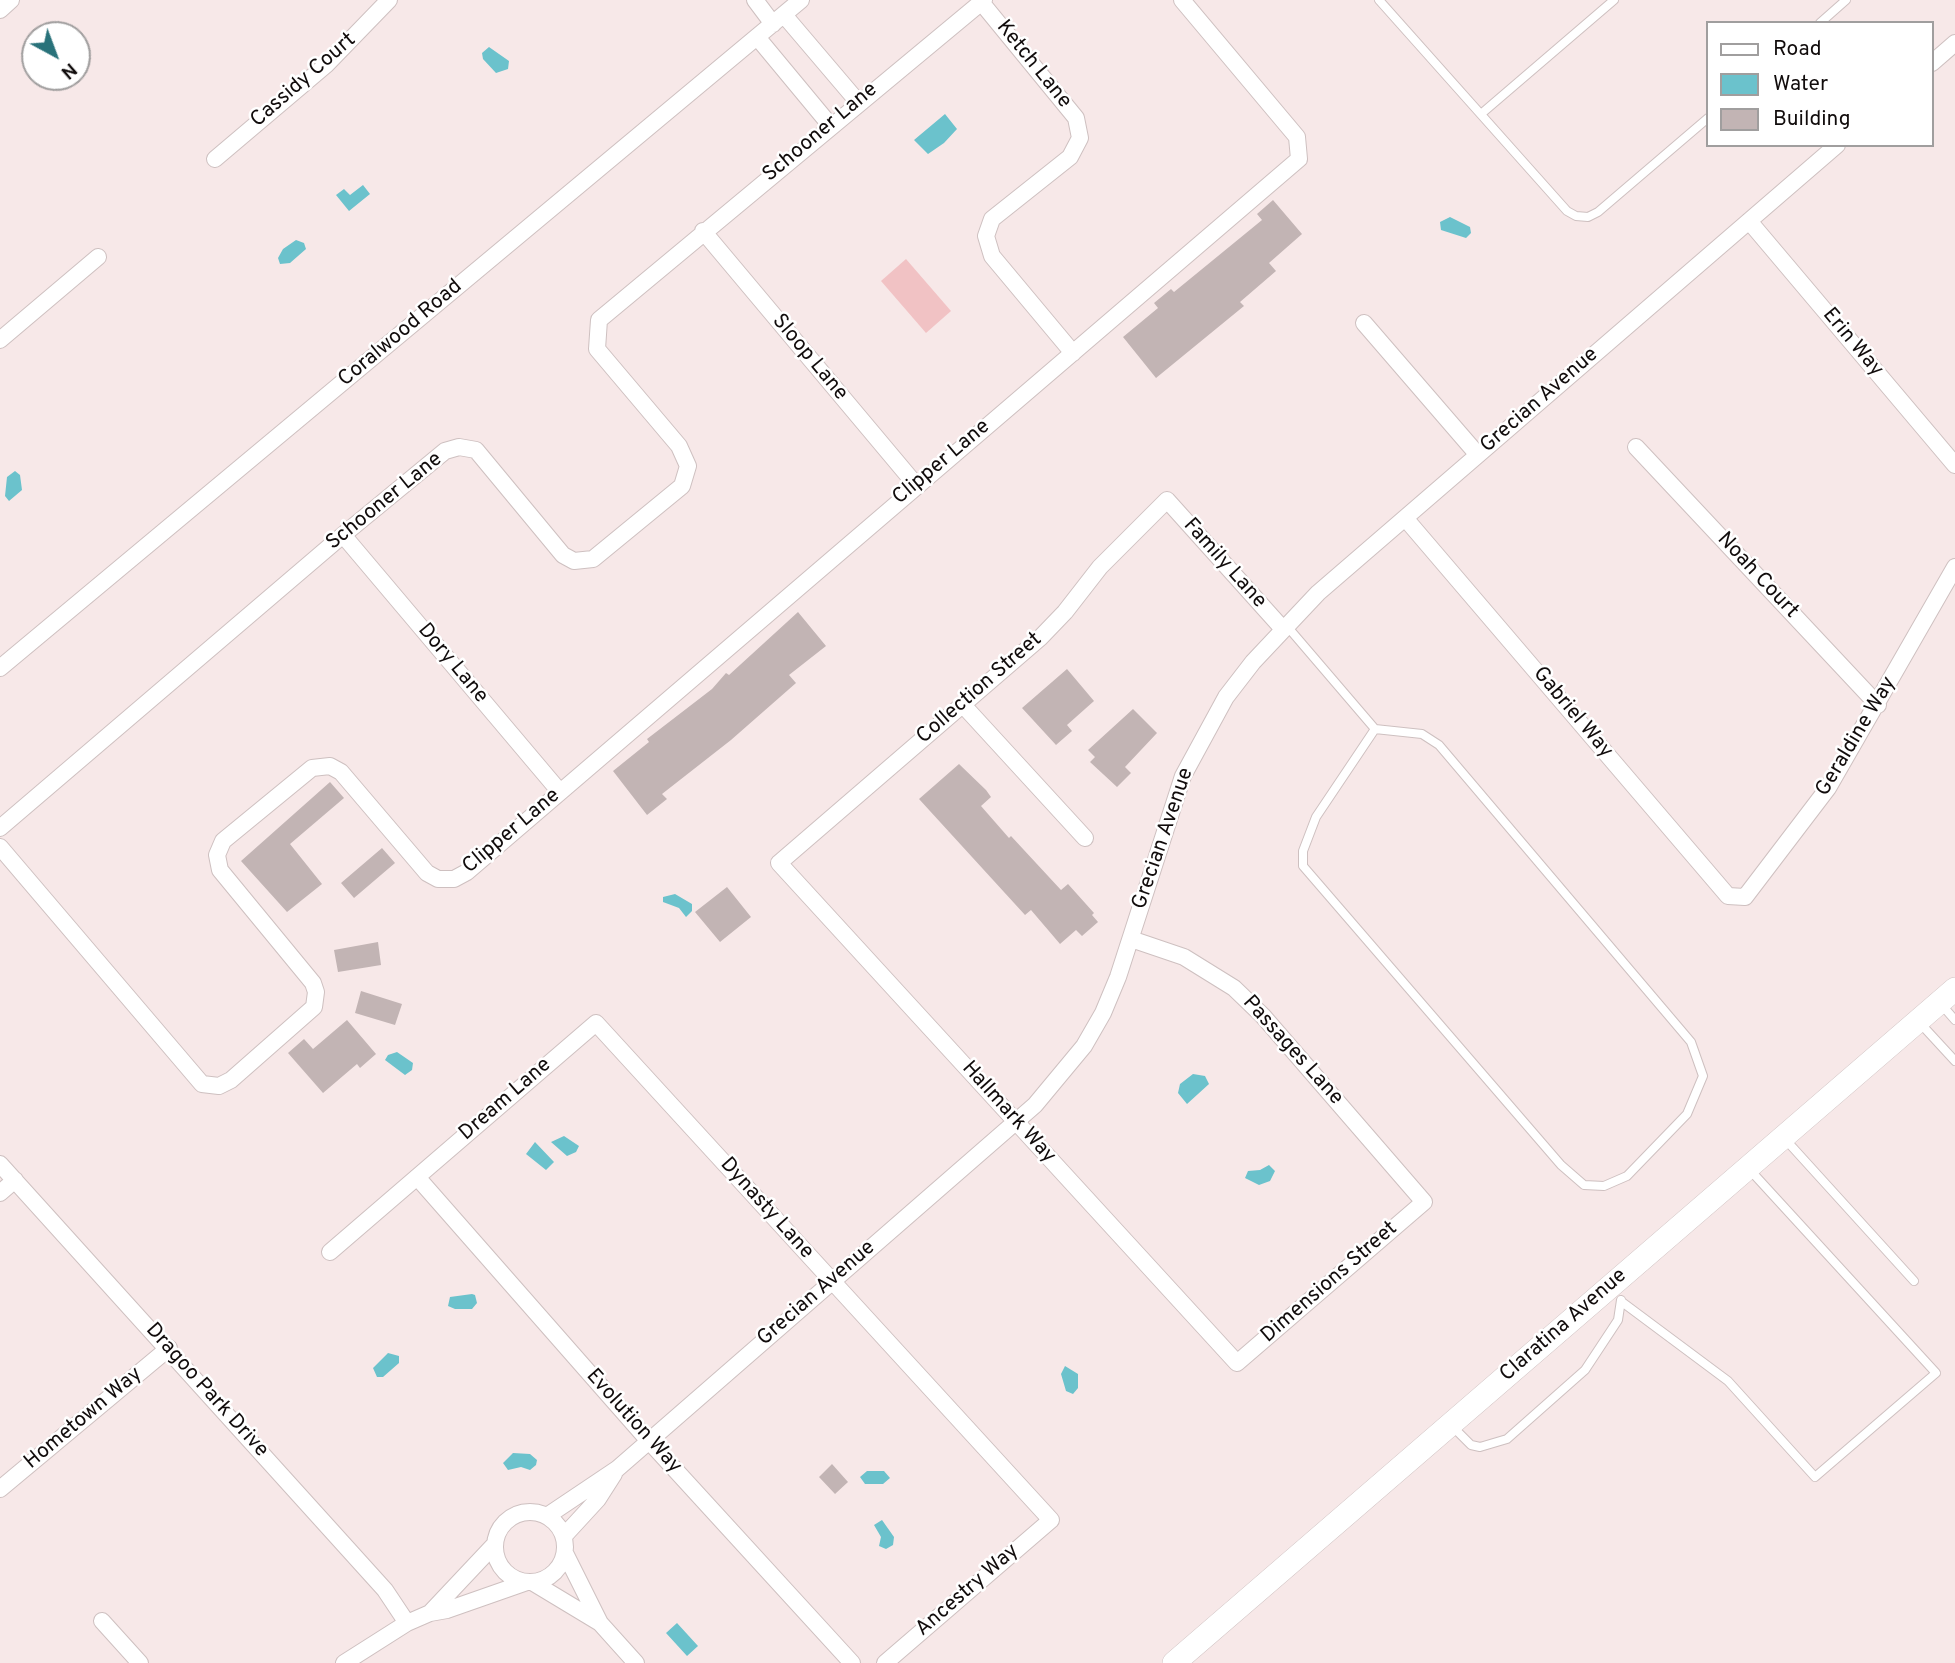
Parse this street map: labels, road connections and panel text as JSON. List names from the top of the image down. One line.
{"streets":{"main road":["Claratina Avenue"],"street":["Ketch Lane","Cassidy Court","Schooner Lane","Coralwood Road","Erin Way","Sloop Lane","Grecian Avenue","Clipper Lane","Family Lane","Noah Court","Dory Lane","Collection Street","Gabriel Way","Geraldine Way","Passages Lane","Dream Lane","Hallmark Way","Dynasty Lane","Dimensions Street","Dragoo Park Drive","Hometown Way","Evolution Way","Ancestry Way"]},"crossings":[["Ketch Lane","Schooner Lane"],["Ketch Lane","Clipper Lane"],["Schooner Lane","Sloop Lane"],["Schooner Lane","Dory Lane"],["Erin Way","Grecian Avenue"],["Sloop Lane","Clipper Lane"],["Grecian Avenue","Family Lane"],["Grecian Avenue","Gabriel Way"],["Grecian Avenue","Passages Lane"],["Grecian Avenue","Hallmark Way"],["Grecian Avenue","Dynasty Lane"],["Grecian Avenue","Evolution Way"],["Clipper Lane","Dory Lane"],["Family Lane","Collection Street"],["Noah Court","Geraldine Way"],["Collection Street","Hallmark Way"],["Gabriel Way","Geraldine Way"],["Passages Lane","Dimensions Street"],["Dream Lane","Dynasty Lane"],["Dream Lane","Evolution Way"],["Hallmark Way","Dimensions Street"],["Dynasty Lane","Ancestry Way"],["Dragoo Park Drive","Hometown Way"]],"legend":["Road","Water","Building"],"north":"bottom right"}
